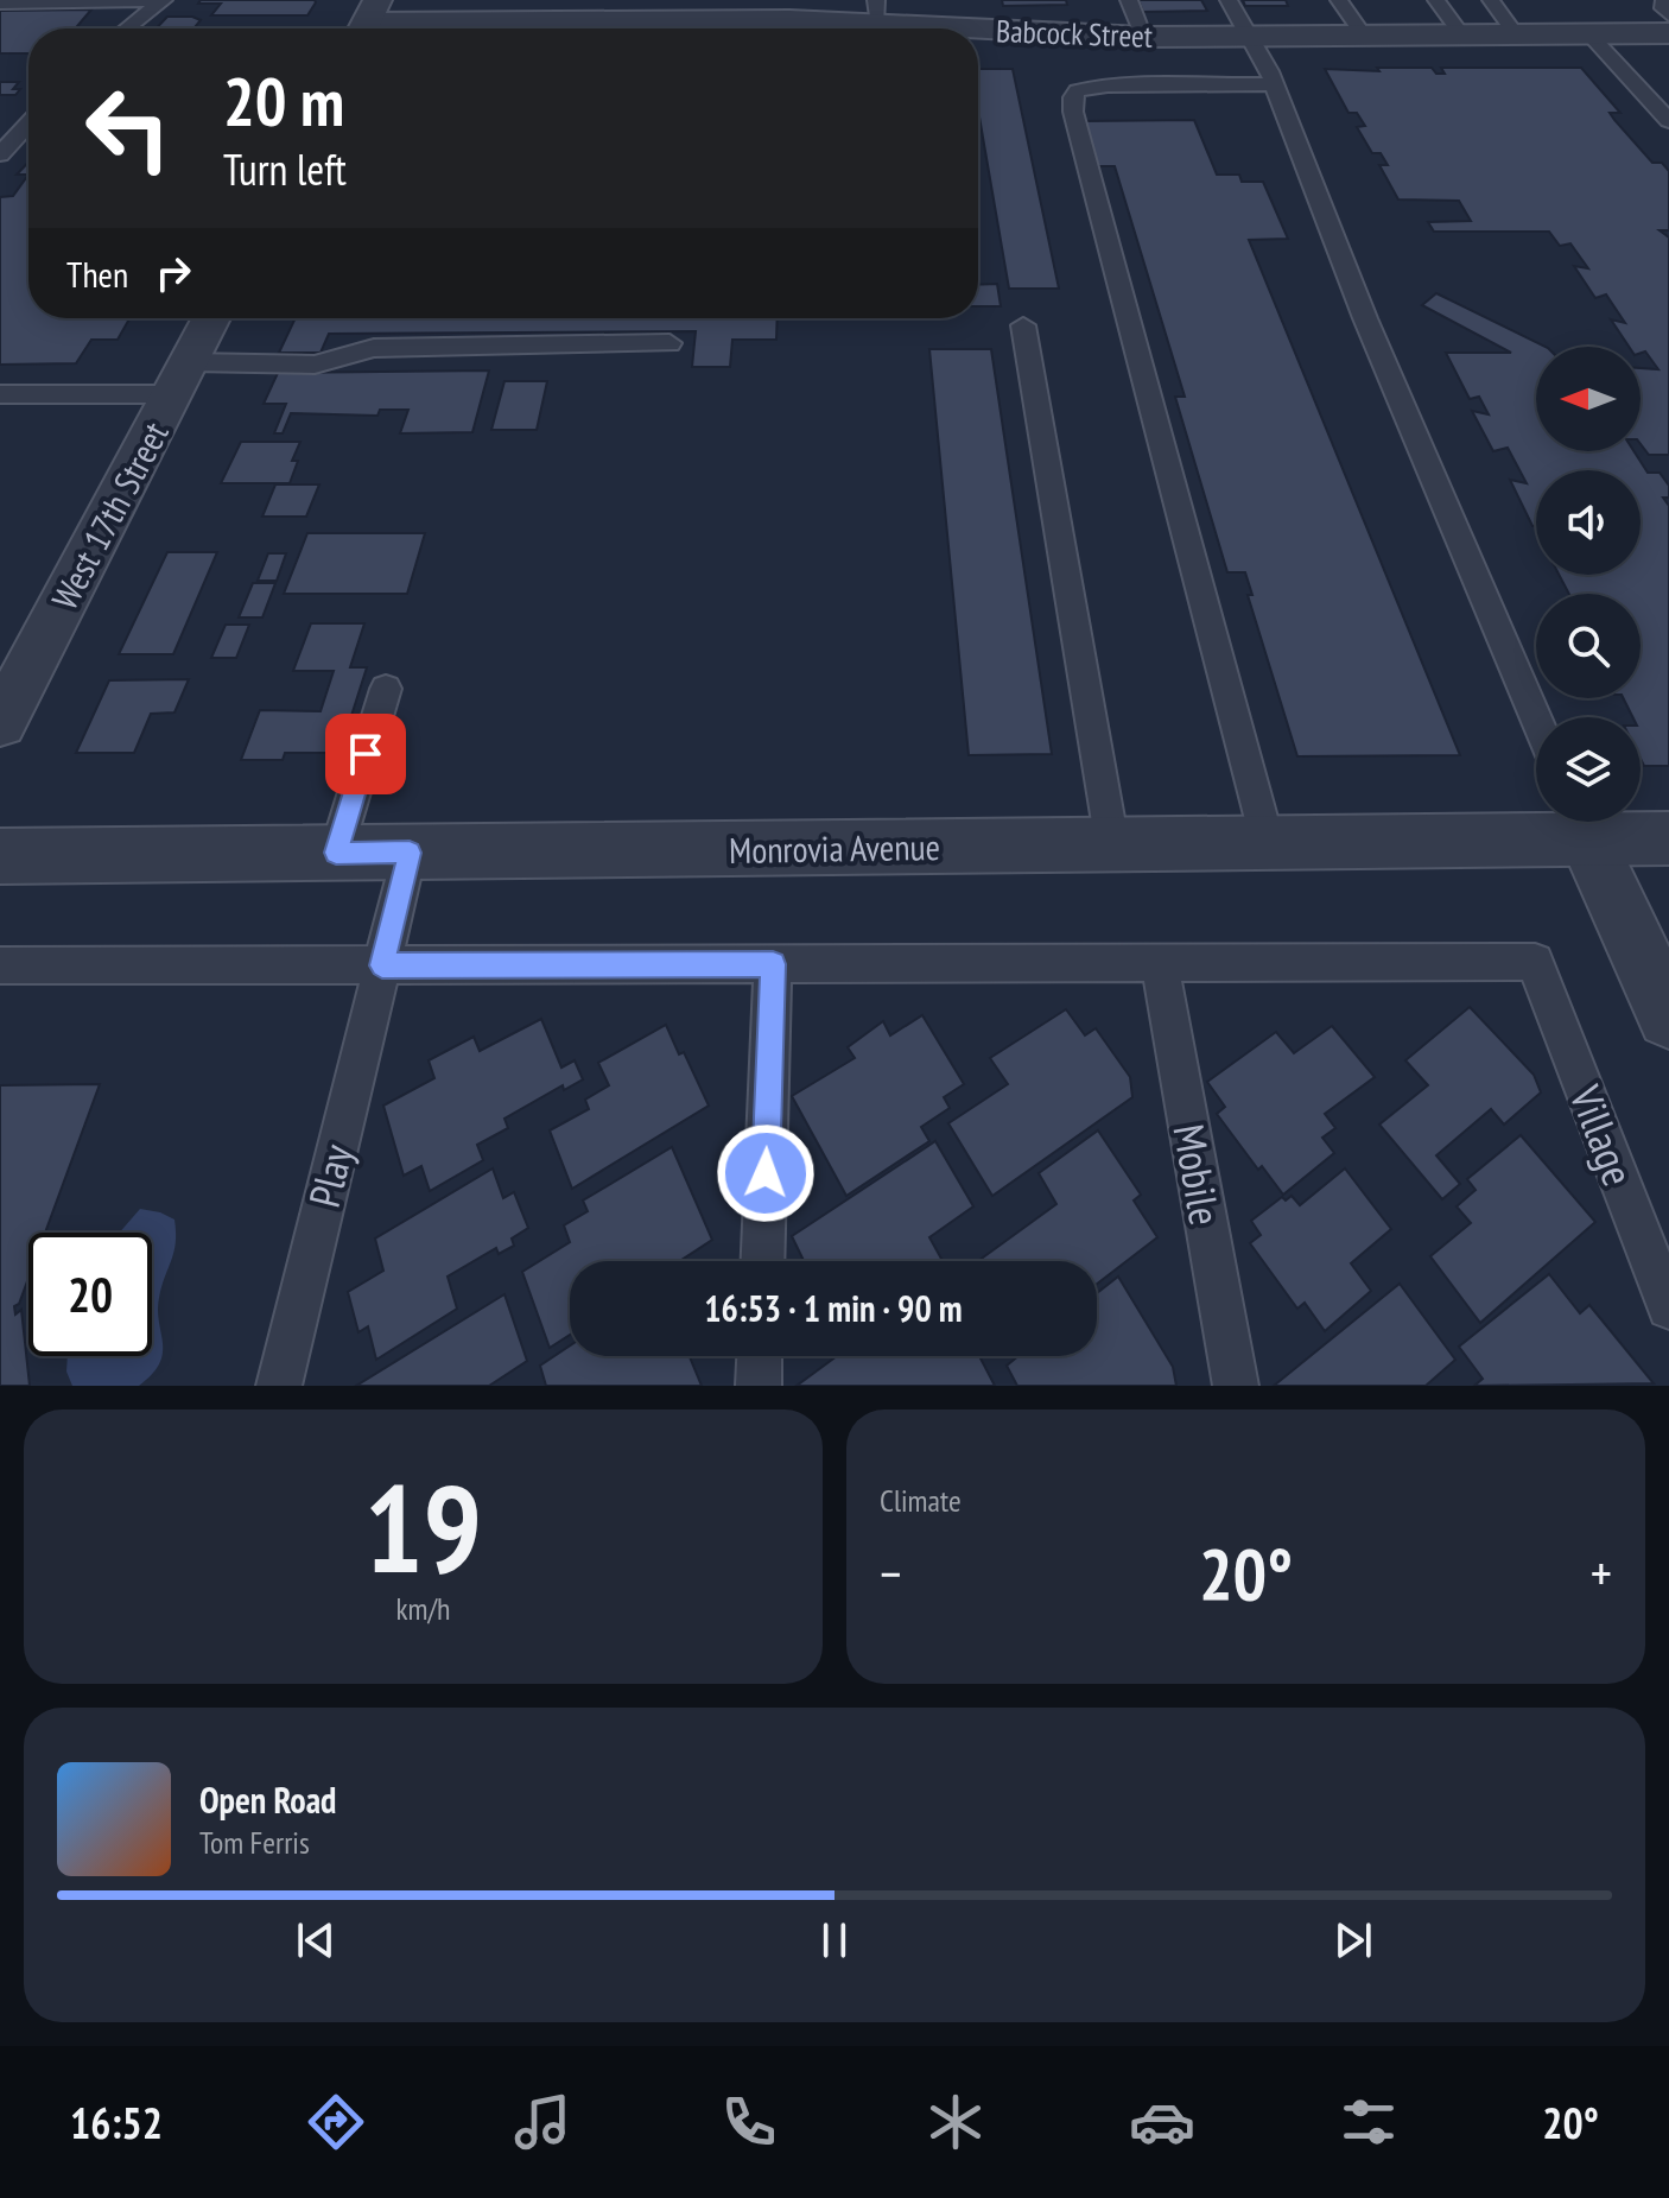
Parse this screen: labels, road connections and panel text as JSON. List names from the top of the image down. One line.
{"streets":{"street":["Babcock Street","West 17th Street","Monrovia Avenue"],"lane":["Village","Mobile","Play"]},"crossings":[["Monrovia Avenue","Play"],["Village","Mobile"]],"north":"left","page":{"turn":["20 m","Turn left"],"then":"Then","limit":"20","trip":"16:53 · 1 min · 90 m","tile":[["19","km/h"],"Climate"],"heat":["−","20°","+"],"song":["Open Road","Tom Ferris"],"tabs":["16:52","20°"]}}
